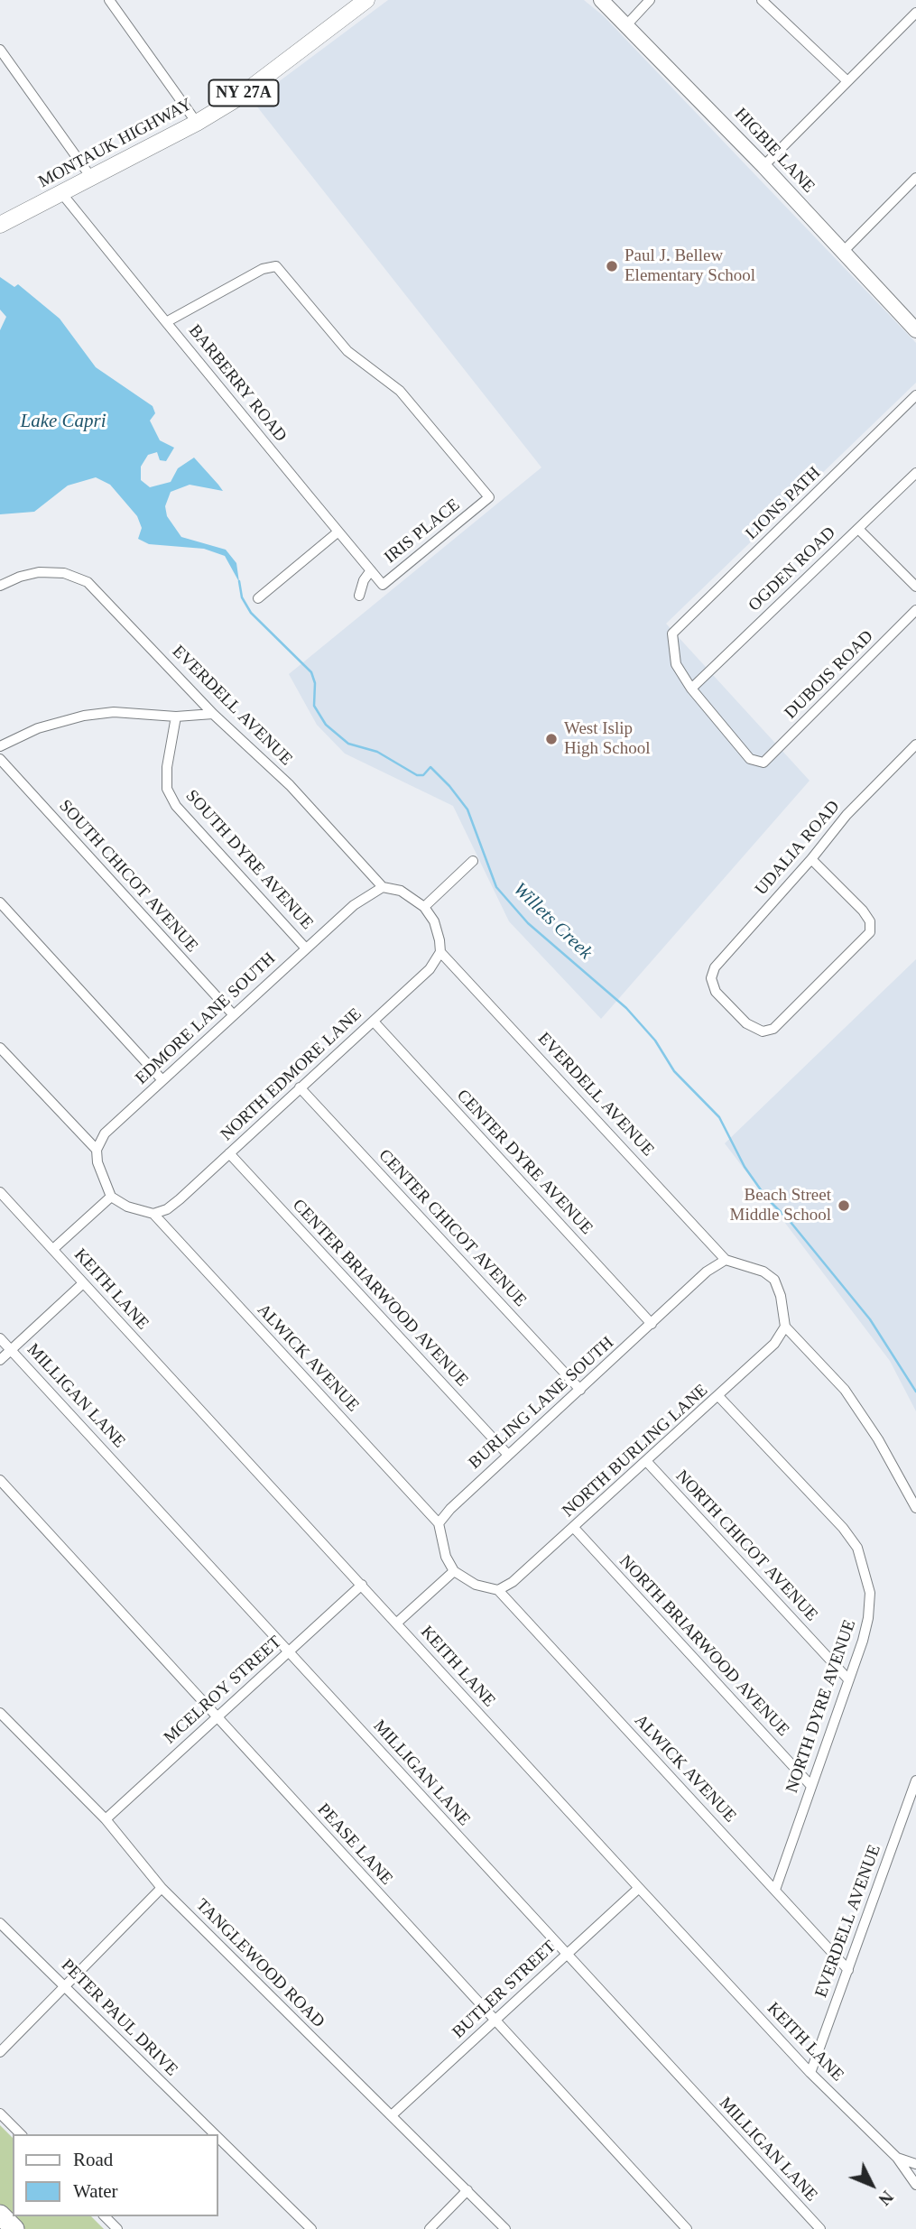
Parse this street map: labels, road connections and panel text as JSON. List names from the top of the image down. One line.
{"streets":{"main road":["NY 27A","MONTAUK HIGHWAY","HIGBIE LANE"],"street":["BARBERRY ROAD","LIONS PATH","IRIS PLACE","OGDEN ROAD","DUBOIS ROAD","EVERDELL AVENUE","UDALIA ROAD","SOUTH DYRE AVENUE","SOUTH CHICOT AVENUE","EDMORE LANE SOUTH","NORTH EDMORE LANE","CENTER DYRE AVENUE","CENTER CHICOT AVENUE","KEITH LANE","CENTER BRIARWOOD AVENUE","ALWICK AVENUE","MILLIGAN LANE","BURLING LANE SOUTH","NORTH BURLING LANE","NORTH CHICOT AVENUE","NORTH BRIARWOOD AVENUE","MCELROY STREET","NORTH DYRE AVENUE","PEASE LANE","TANGLEWOOD ROAD","BUTLER STREET","PETER PAUL DRIVE"]},"crossings":[["MONTAUK HIGHWAY","BARBERRY ROAD"],["BARBERRY ROAD","IRIS PLACE"],["LIONS PATH","OGDEN ROAD"],["LIONS PATH","DUBOIS ROAD"],["OGDEN ROAD","DUBOIS ROAD"],["EVERDELL AVENUE","EDMORE LANE SOUTH"],["EVERDELL AVENUE","NORTH EDMORE LANE"],["EVERDELL AVENUE","KEITH LANE"],["EVERDELL AVENUE","ALWICK AVENUE"],["EVERDELL AVENUE","BURLING LANE SOUTH"],["SOUTH DYRE AVENUE","EDMORE LANE SOUTH"],["SOUTH CHICOT AVENUE","EDMORE LANE SOUTH"],["NORTH EDMORE LANE","CENTER DYRE AVENUE"],["NORTH EDMORE LANE","CENTER CHICOT AVENUE"],["NORTH EDMORE LANE","CENTER BRIARWOOD AVENUE"],["NORTH EDMORE LANE","ALWICK AVENUE"],["CENTER DYRE AVENUE","BURLING LANE SOUTH"],["CENTER CHICOT AVENUE","BURLING LANE SOUTH"],["KEITH LANE","MCELROY STREET"],["KEITH LANE","BUTLER STREET"],["CENTER BRIARWOOD AVENUE","BURLING LANE SOUTH"],["ALWICK AVENUE","BURLING LANE SOUTH"],["ALWICK AVENUE","NORTH BURLING LANE"],["ALWICK AVENUE","NORTH DYRE AVENUE"],["MILLIGAN LANE","MCELROY STREET"],["MILLIGAN LANE","BUTLER STREET"],["NORTH BURLING LANE","NORTH CHICOT AVENUE"],["NORTH BURLING LANE","NORTH BRIARWOOD AVENUE"],["NORTH BURLING LANE","NORTH DYRE AVENUE"],["NORTH CHICOT AVENUE","NORTH DYRE AVENUE"],["NORTH BRIARWOOD AVENUE","NORTH DYRE AVENUE"],["MCELROY STREET","PEASE LANE"],["MCELROY STREET","TANGLEWOOD ROAD"],["PEASE LANE","BUTLER STREET"],["TANGLEWOOD ROAD","BUTLER STREET"]],"water":["Lake Capri","Willets Creek"],"places":["Paul J. Bellew Elementary School","West Islip High School","Beach Street Middle School"],"legend":["Road","Water"],"north":"bottom right"}
